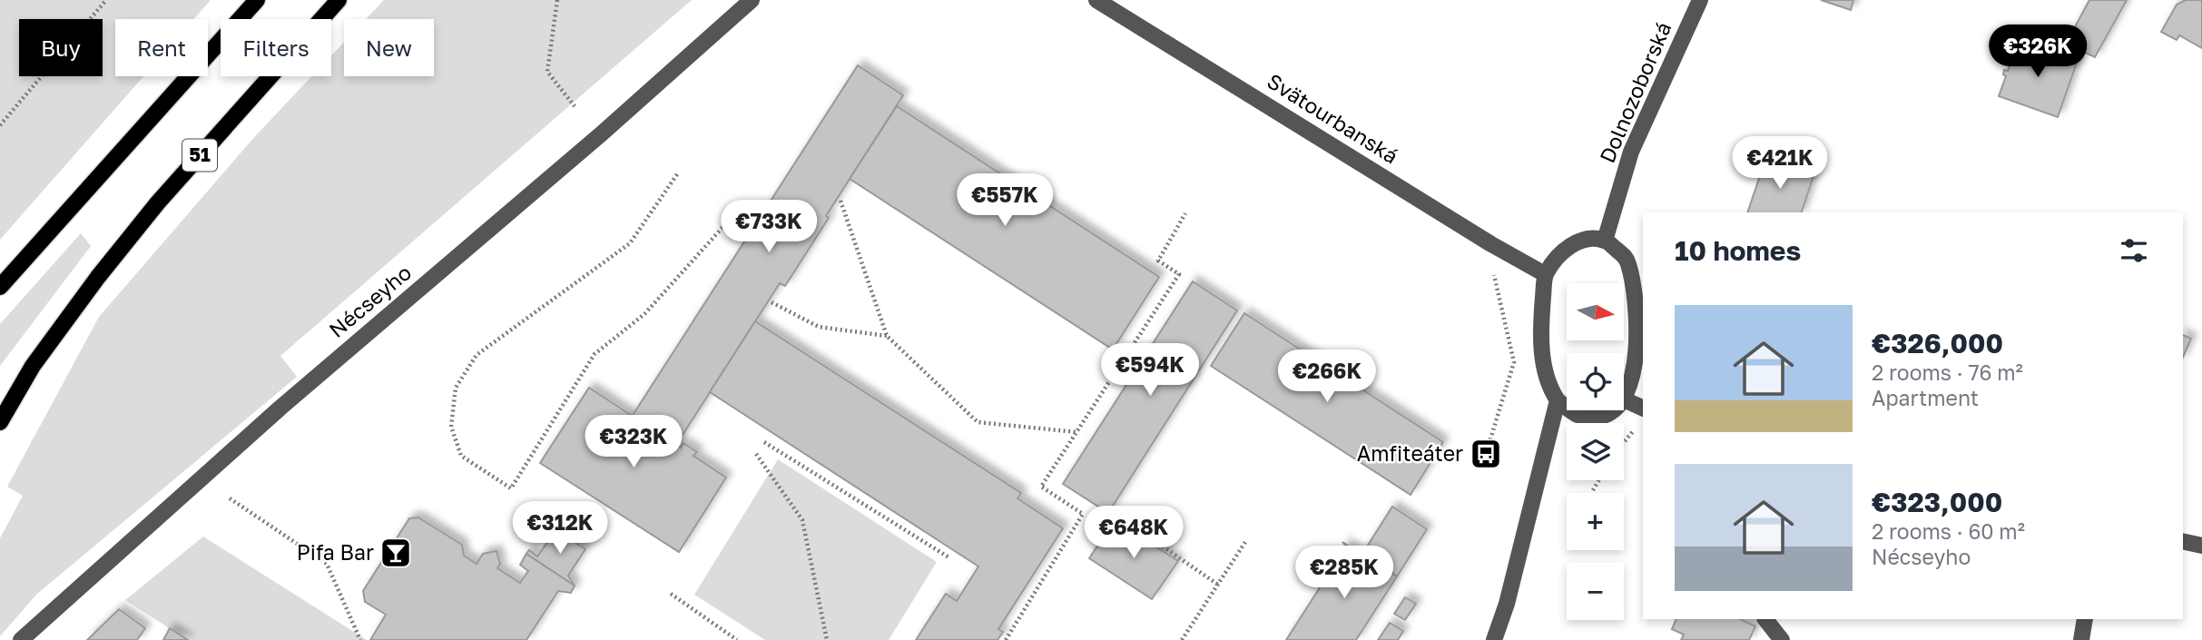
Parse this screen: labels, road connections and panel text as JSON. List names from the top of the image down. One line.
{"streets":{"main road":["51"],"street":["Dolnozoborská","Svätourbanská","Nécseyho"]},"places":{"bus stop":["Amfiteáter"],"bar":["Pifa Bar"]},"north":"right","page":{"chip":["Buy","Rent","Filters","New"],"price":["€326K","€421K","€557K","€733K","€594K","€266K","€323K","€312K","€648K","€285K"],"heading":"10 homes","map_buttons":["+","−"],"list":[{"name":"€326,000","note":"2 rooms · 76 m² · Apartment"},{"name":"€323,000","note":"2 rooms · 60 m² · Nécseyho"}]}}
